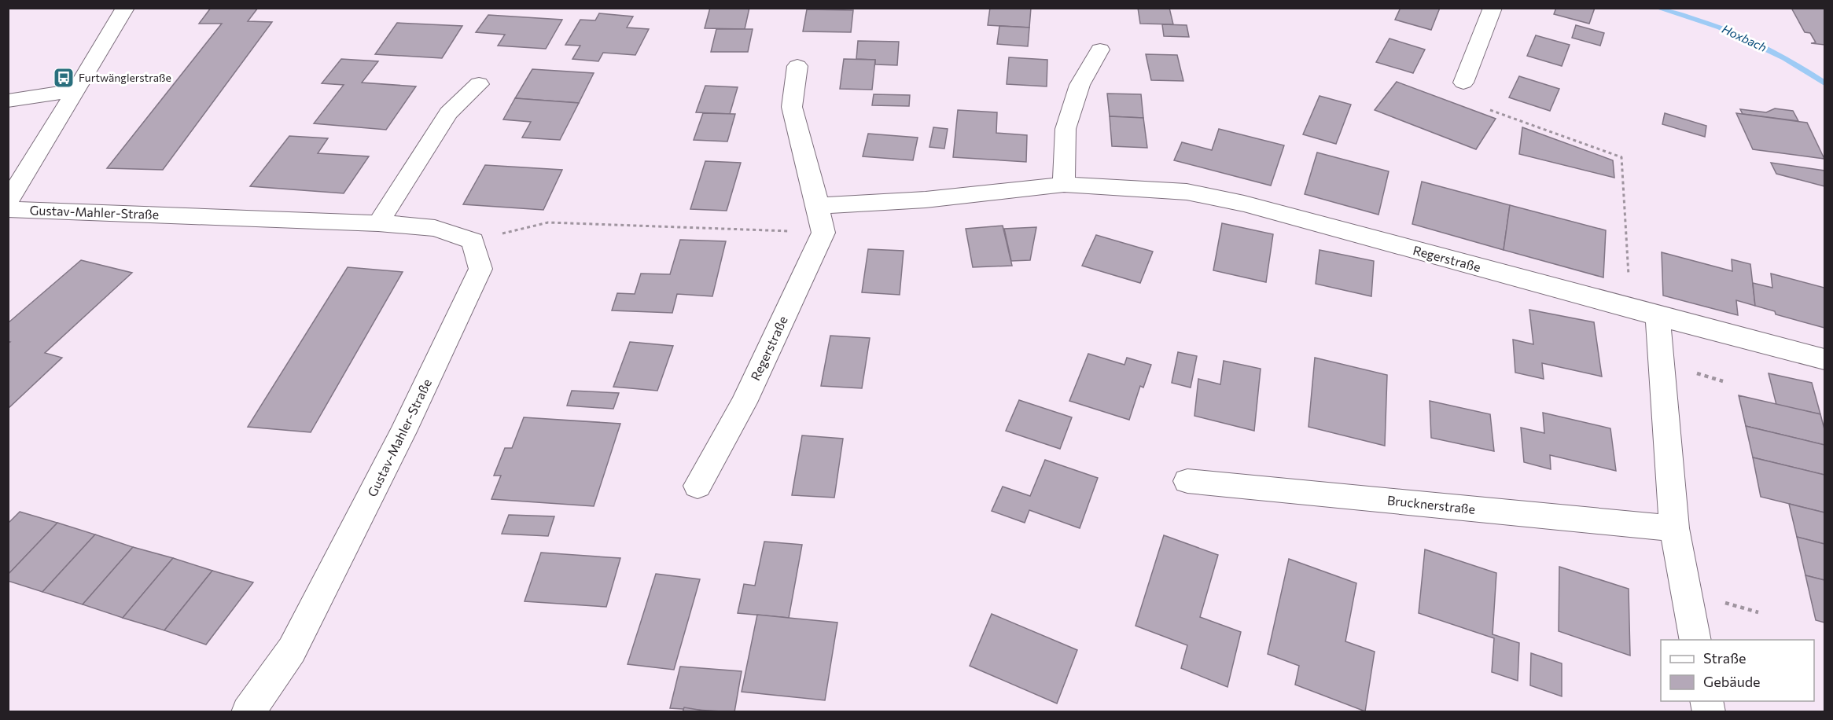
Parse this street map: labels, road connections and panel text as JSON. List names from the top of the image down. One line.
{"streets":{"street":["Gustav-Mahler-Straße","Regerstraße","Brucknerstraße"]},"water":["Hoxbach"],"places":{"bus stop":["Furtwänglerstraße"]},"legend":["Straße","Gebäude"]}
